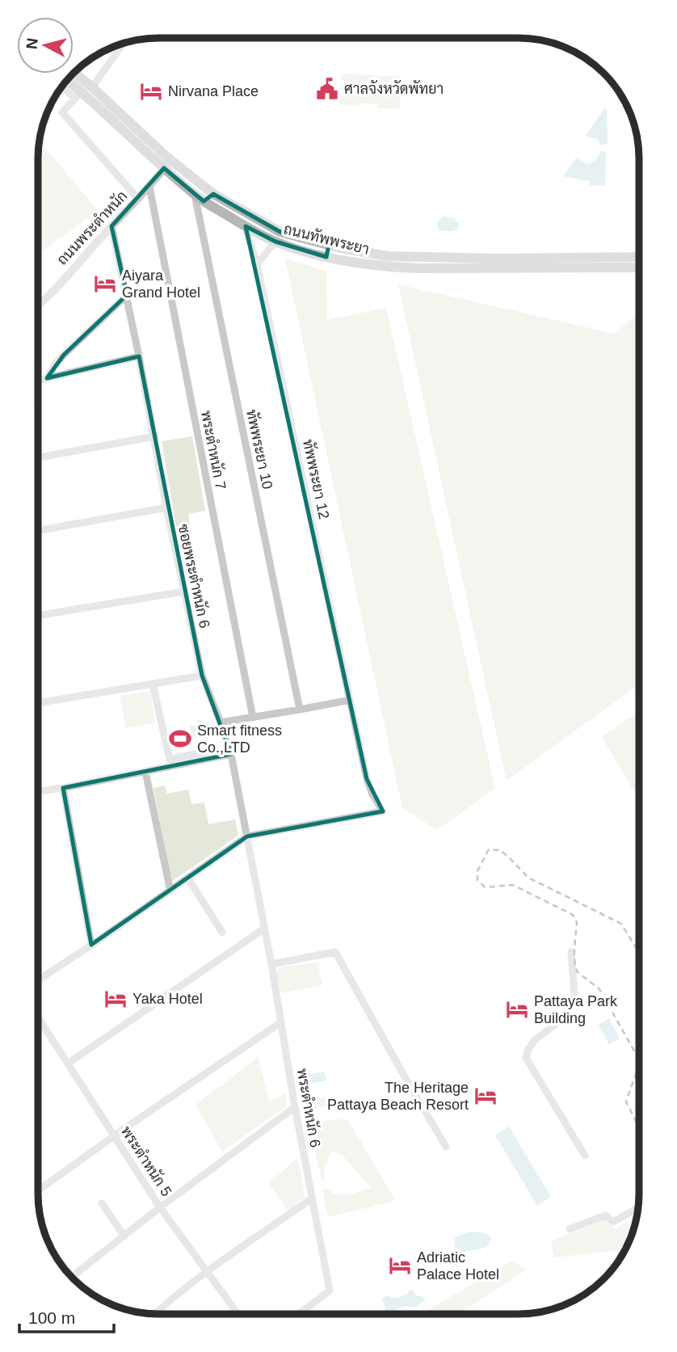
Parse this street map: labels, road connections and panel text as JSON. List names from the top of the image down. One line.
{"streets":{"main road":["ถนนทัพพระยา"],"street":["ถนนพระตำหนัก","ทัพพระยา 10","พระตำหนัก 7","ทัพพระยา 12","ซอยพระตำหนัก 6","พระตำหนัก 6","พระตำหนัก 5"]},"crossings":[["ถนนพระตำหนัก","ถนนทัพพระยา"],["ถนนพระตำหนัก","พระตำหนัก 7"],["ถนนพระตำหนัก","ซอยพระตำหนัก 6"],["ถนนทัพพระยา","ทัพพระยา 10"],["ถนนทัพพระยา","ทัพพระยา 12"],["ทัพพระยา 12","ซอยพระตำหนัก 6"],["ซอยพระตำหนัก 6","พระตำหนัก 6"]],"places":{"public building":["ศาลจังหวัดพัทยา"],"hotel":["Nirvana Place","Aiyara Grand Hotel","Yaka Hotel","Pattaya Park Building","The Heritage Pattaya Beach Resort","Adriatic Palace Hotel"],"sports":["Smart fitness Co.,LTD"]},"scale_bar":"100 m","north":"left"}
